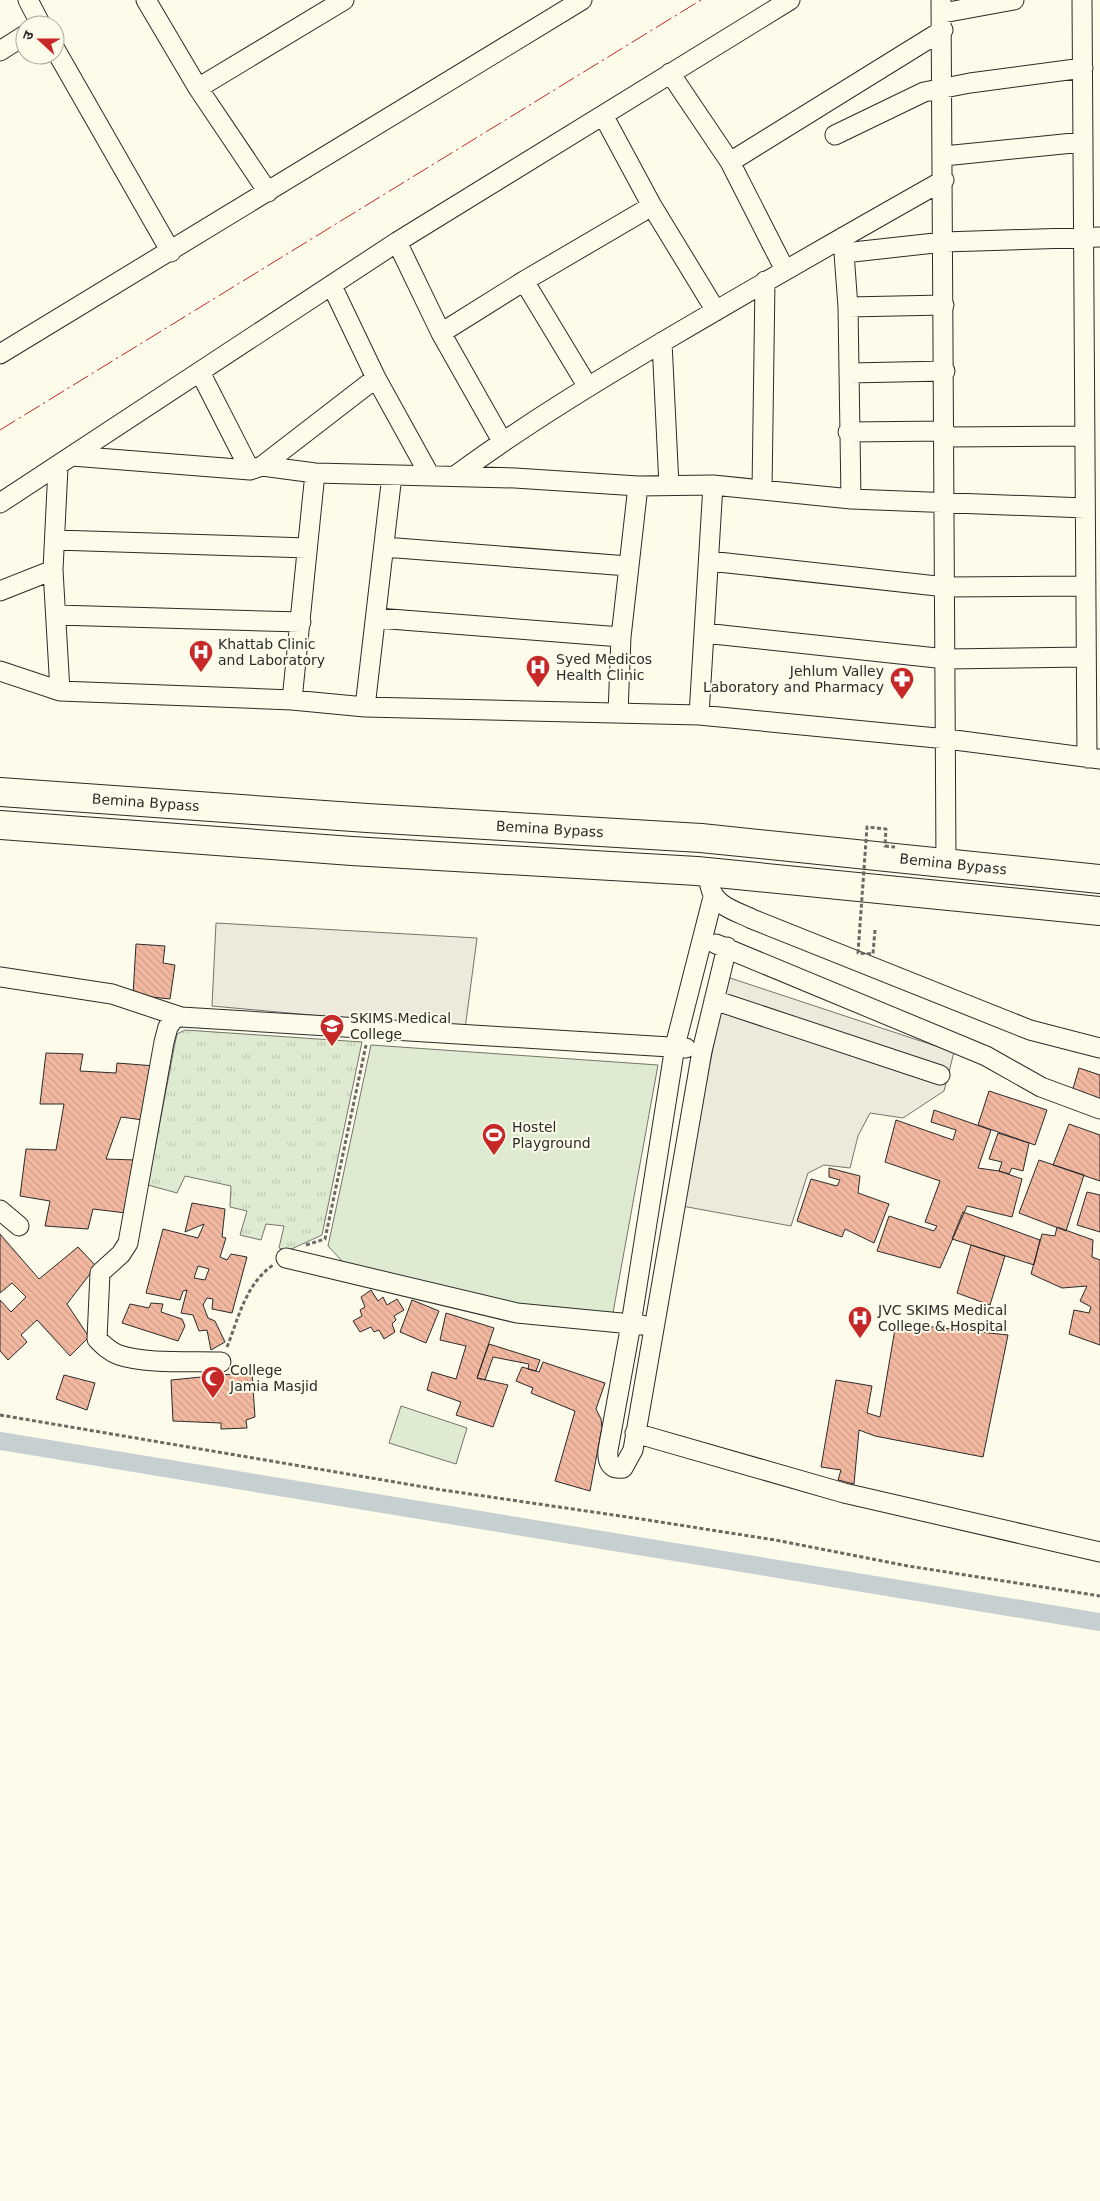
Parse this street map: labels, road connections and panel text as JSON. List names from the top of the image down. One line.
{"streets":{"highway":["Bemina Bypass"]},"places":{"hospital":["Khattab Clinic and Laboratory","Syed Medicos Health Clinic","JVC SKIMS Medical College & Hospital"],"pharmacy":["Jehlum Valley Laboratory and Pharmacy"],"school or university":["SKIMS Medical College"],"sports":["Hostel Playground"],"mosque":["College Jamia Masjid"]},"north":"left"}
